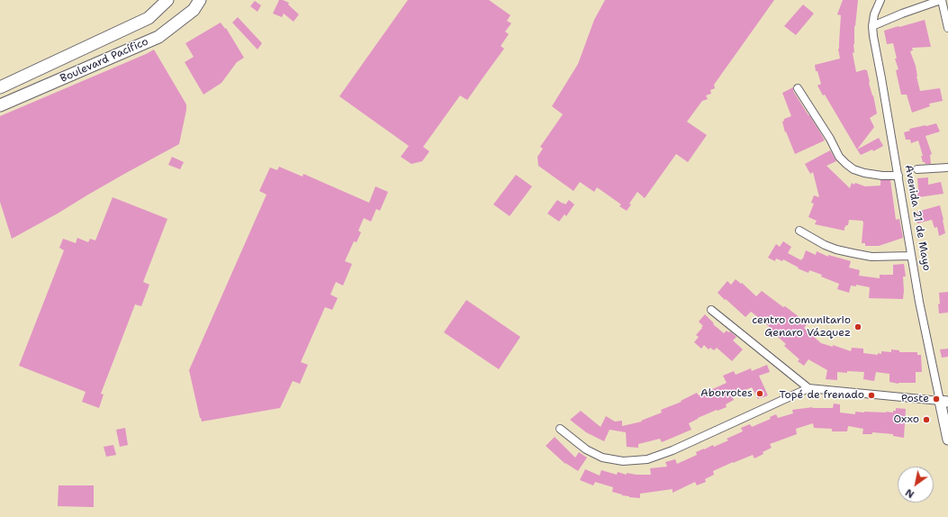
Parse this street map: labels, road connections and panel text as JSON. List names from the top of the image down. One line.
{"streets":{"main road":["Boulevard Pacífico"],"street":["Avenida 21 de Mayo"]},"places":["centro comunitario Genaro Vázquez","Aborrotes","Topé de frenado","Poste","Oxxo"],"north":"bottom left"}
